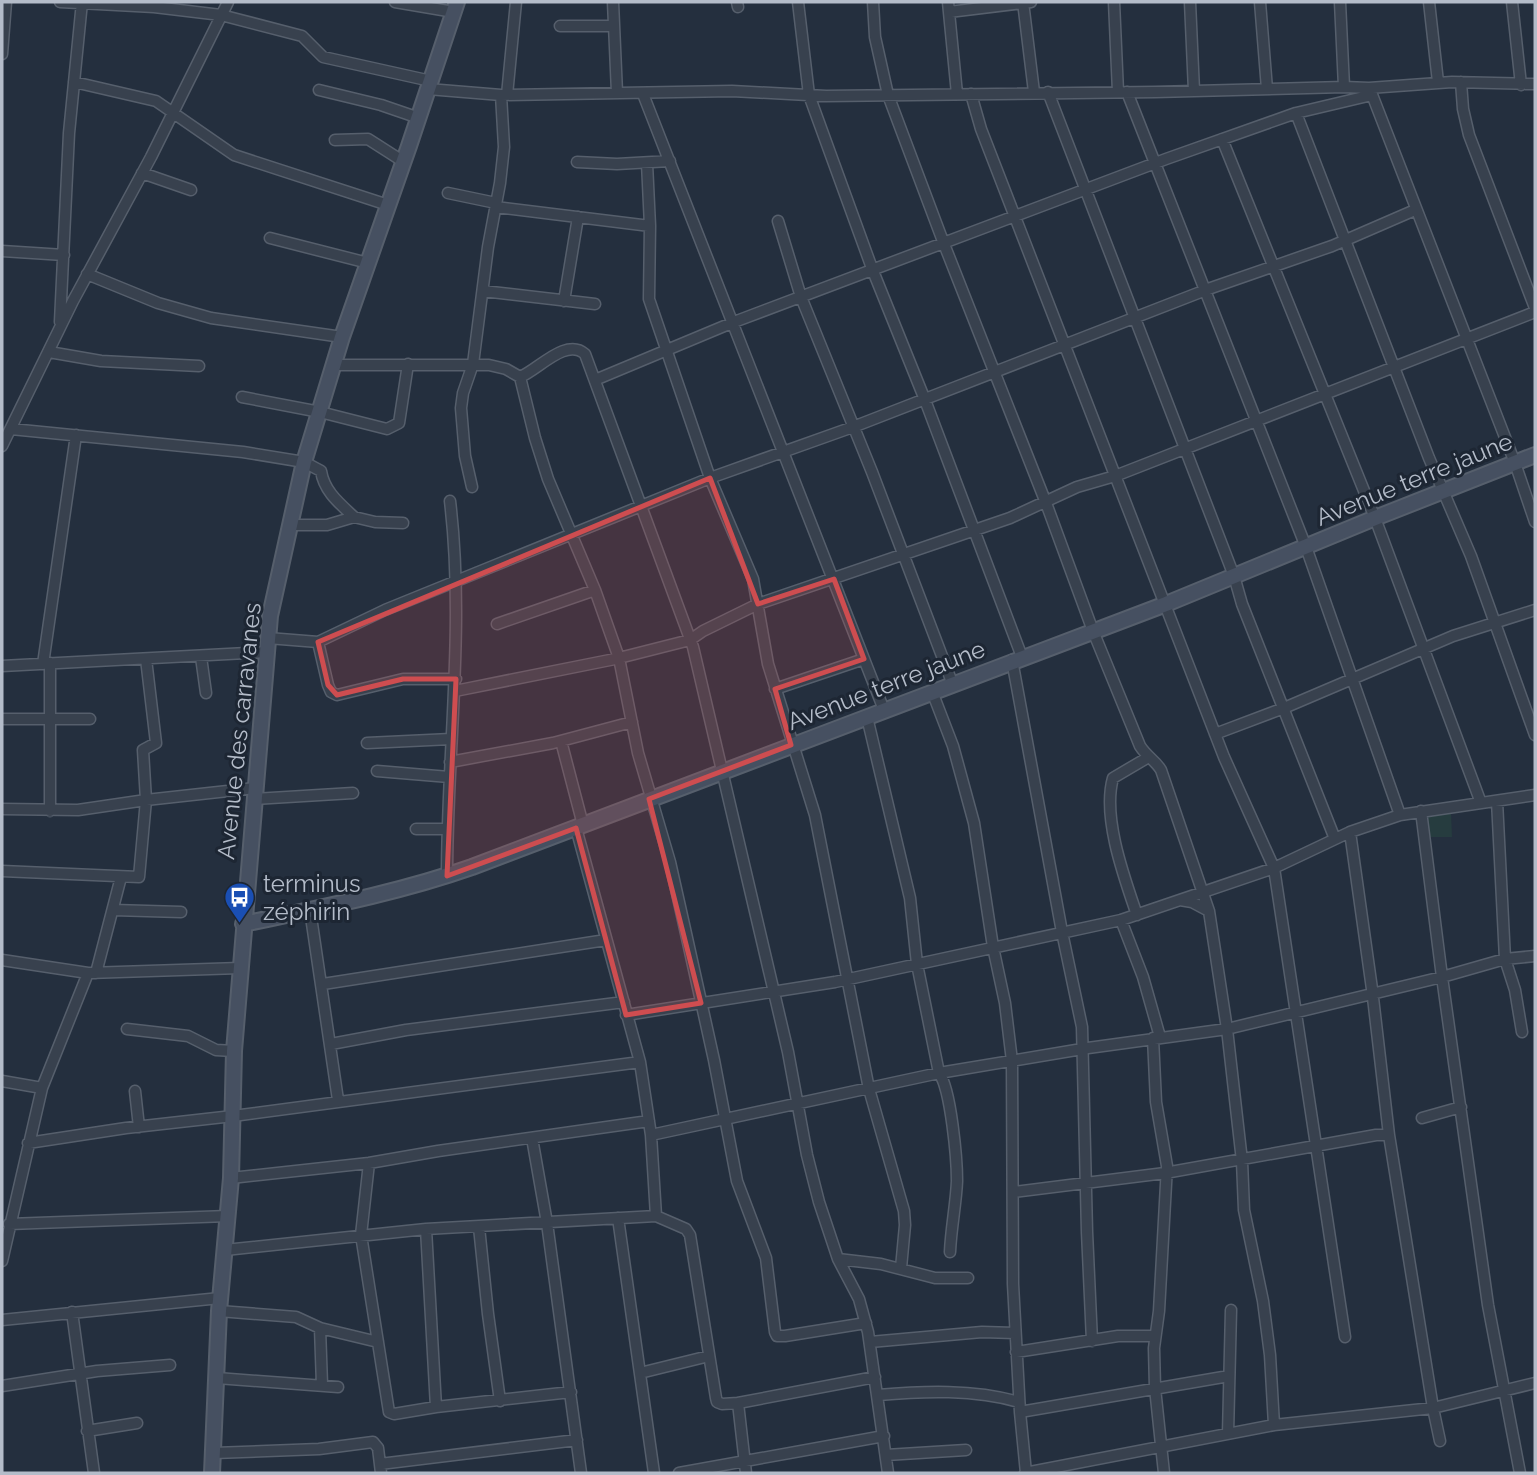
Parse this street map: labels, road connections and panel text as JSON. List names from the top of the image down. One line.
{"streets":{"street":["Avenue terre jaune","Avenue des carravanes"]},"crossings":[["Avenue terre jaune","Avenue des carravanes"]],"places":{"bus stop":["terminus zéphirin"]}}
